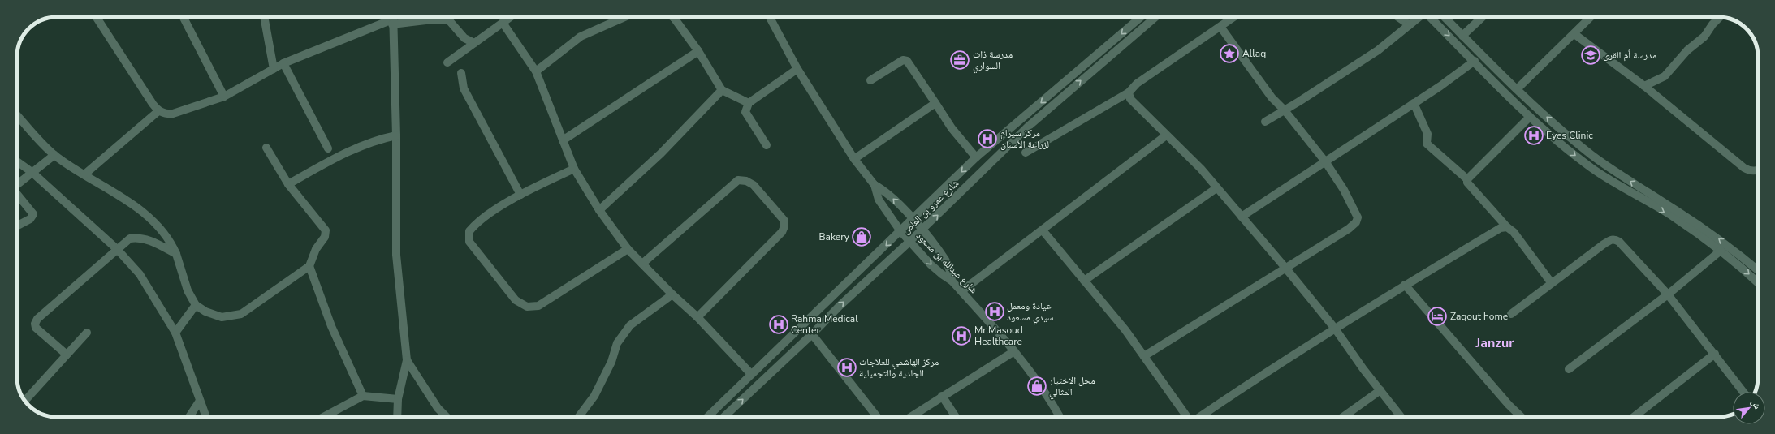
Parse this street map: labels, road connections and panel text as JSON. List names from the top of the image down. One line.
{"streets":{"street":["شارع عمرو بن العاص","شارع عبدالله بن مسعود"]},"crossings":[["شارع عمرو بن العاص","شارع عبدالله بن مسعود"]],"districts":["Janzur"],"places":{"place":["Allaq"],"school or university":["مدرسة أم القرى"],"office":["مدرسة ذات السواري"],"hospital":["Eyes Clinic","مركز سيرام لزراعة الأسنان","عيادة ومعمل سيدي مسعود","Rahma Medical Center","Mr.Masoud Healthcare","مركز الهاشمي للعلاجات الجلدية والتجميلية"],"shop":["Bakery","محل الاختيار المثالي"],"hotel":["Zaqout home"]},"north":"top right"}
